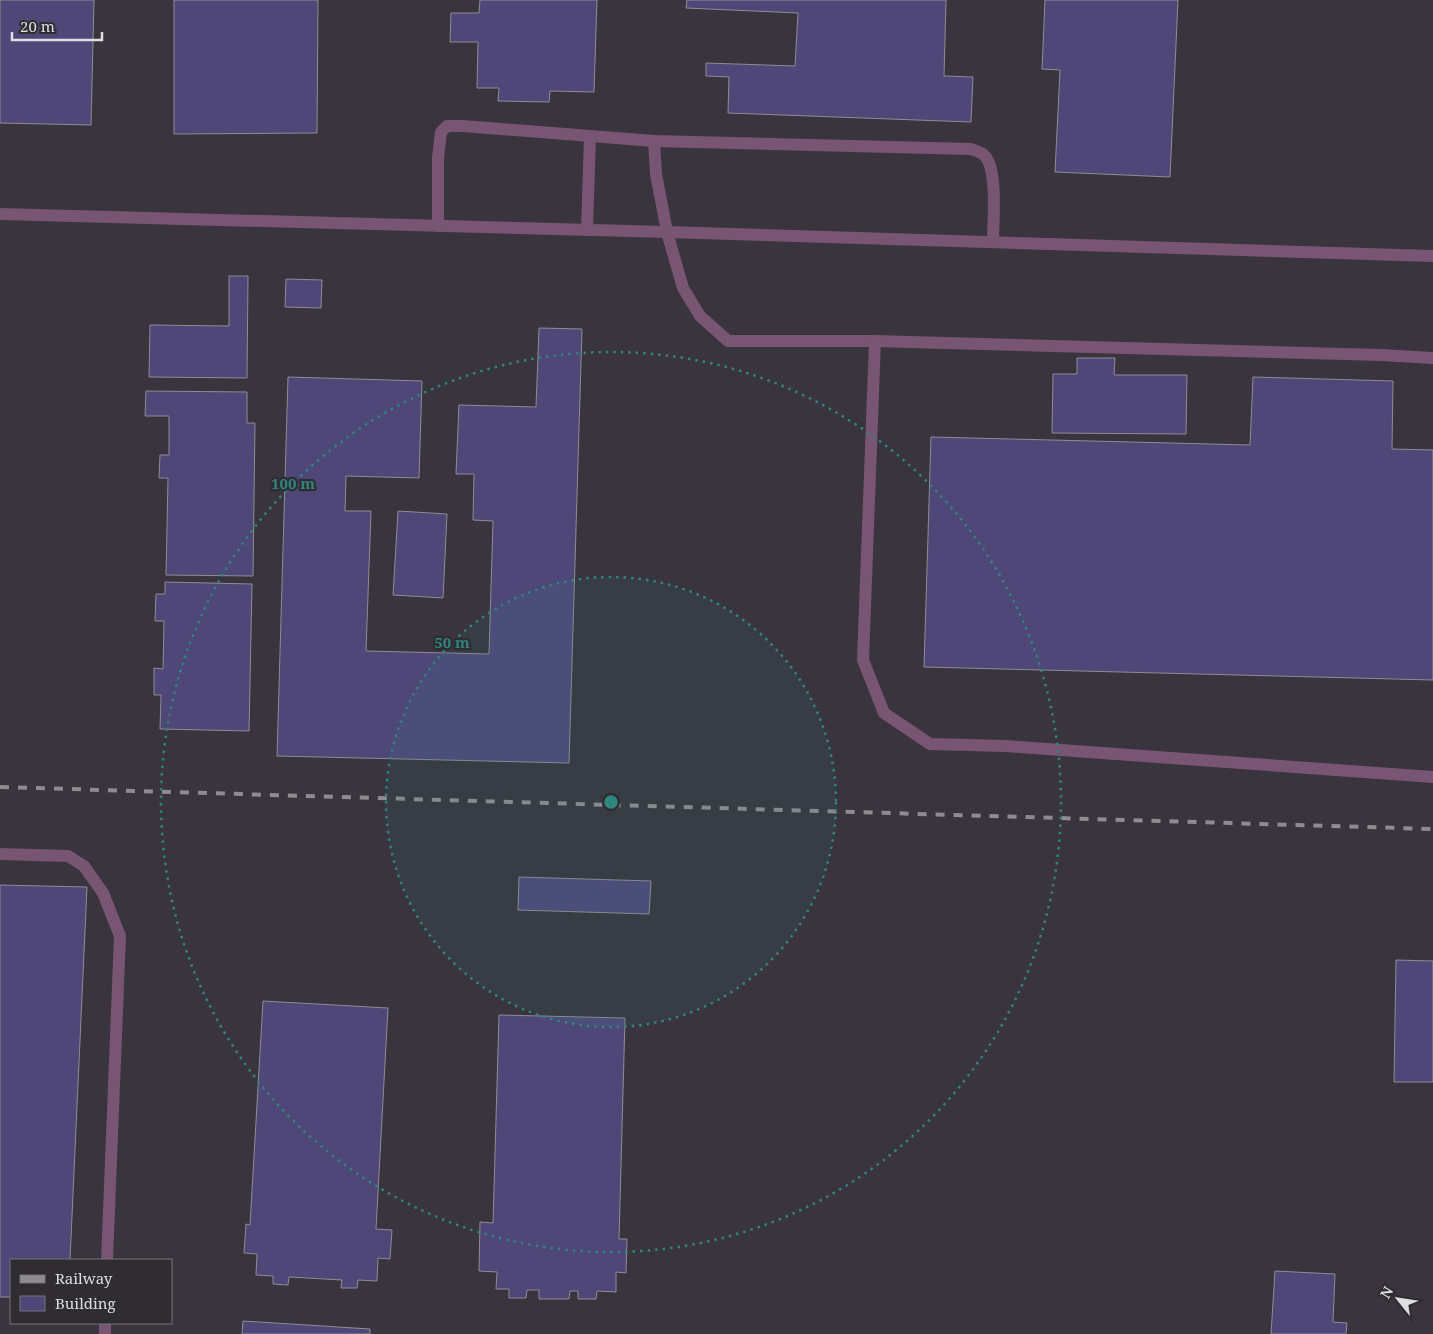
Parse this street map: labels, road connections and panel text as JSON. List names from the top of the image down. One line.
{"legend":["Railway","Building"],"scale_bar":"20 m","north":"top left","rings":["100 m","50 m"]}
